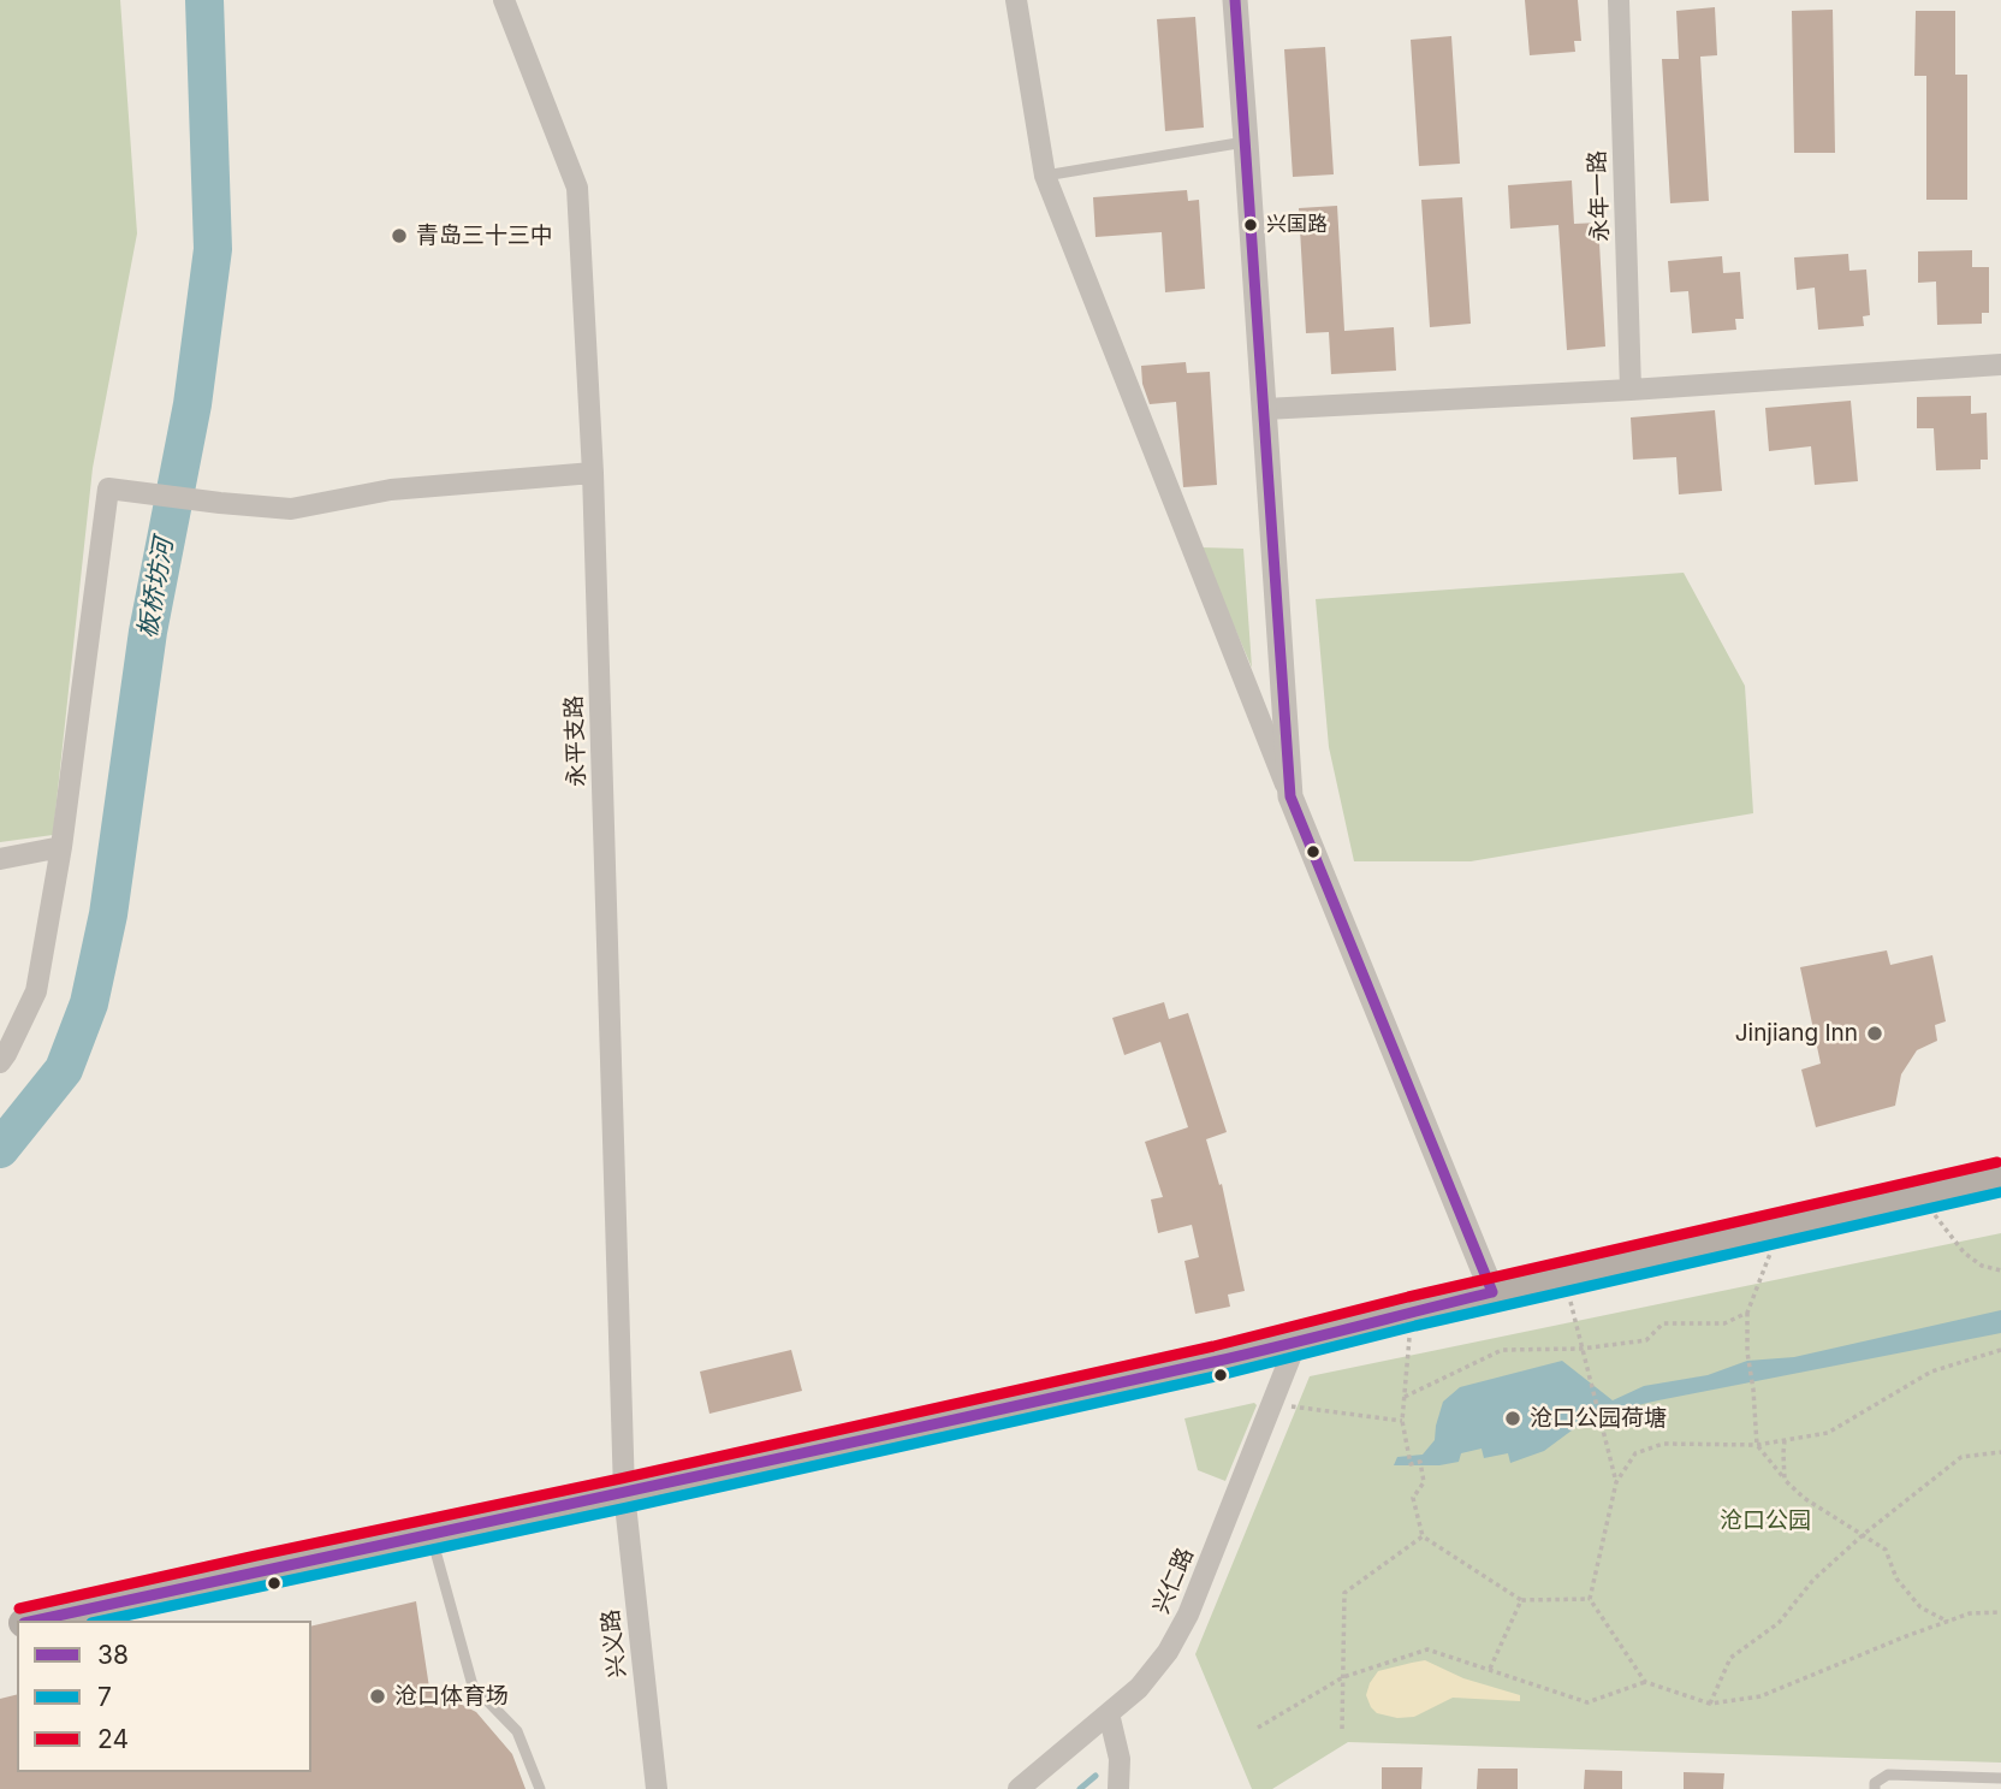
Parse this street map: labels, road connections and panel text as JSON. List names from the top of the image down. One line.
{"streets":{"street":["永年一路","永平支路","兴仁路","兴义路"]},"crossings":[["永平支路","兴义路"]],"water":["板桥坊河"],"parks":["沧口公园"],"places":["兴国路","青岛三十三中","Jinjiang Inn","沧口公园荷塘","沧口体育场"],"lines":["transit line 38","transit line 24","transit line 7"],"legend":["38","7","24"]}
